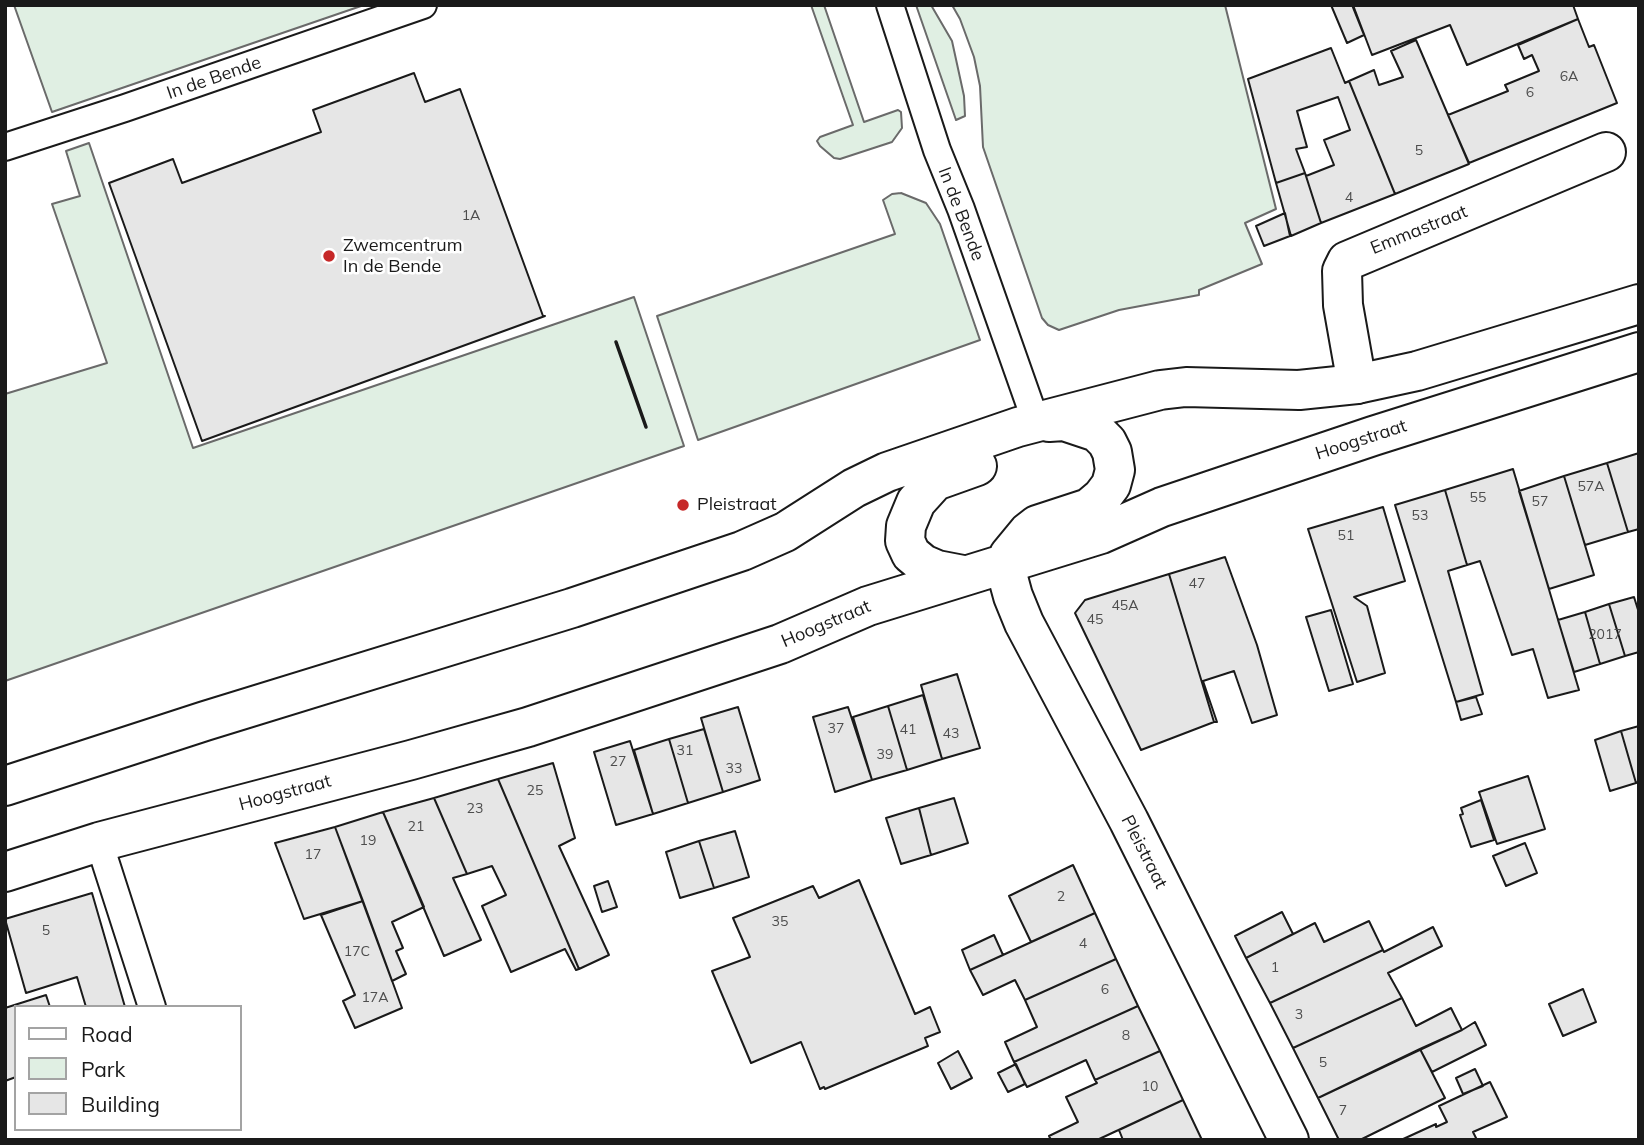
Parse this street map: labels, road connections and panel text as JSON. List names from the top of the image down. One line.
{"streets":{"main road":["Emmastraat","Hoogstraat","Pleistraat"],"lane":["In de Bende"]},"crossings":[["Hoogstraat","Pleistraat"]],"places":["Zwemcentrum In de Bende","Pleistraat"],"house_numbers":["6A","6","5","4","1A","57A","55","57","53","51","47","45A","45","2017","37","41","43","31","39","27","33","25","23","21","19","17","2","35","5","4","17C","1","6","17A","3","8","5","10","7"],"legend":["Road","Park","Building"]}
